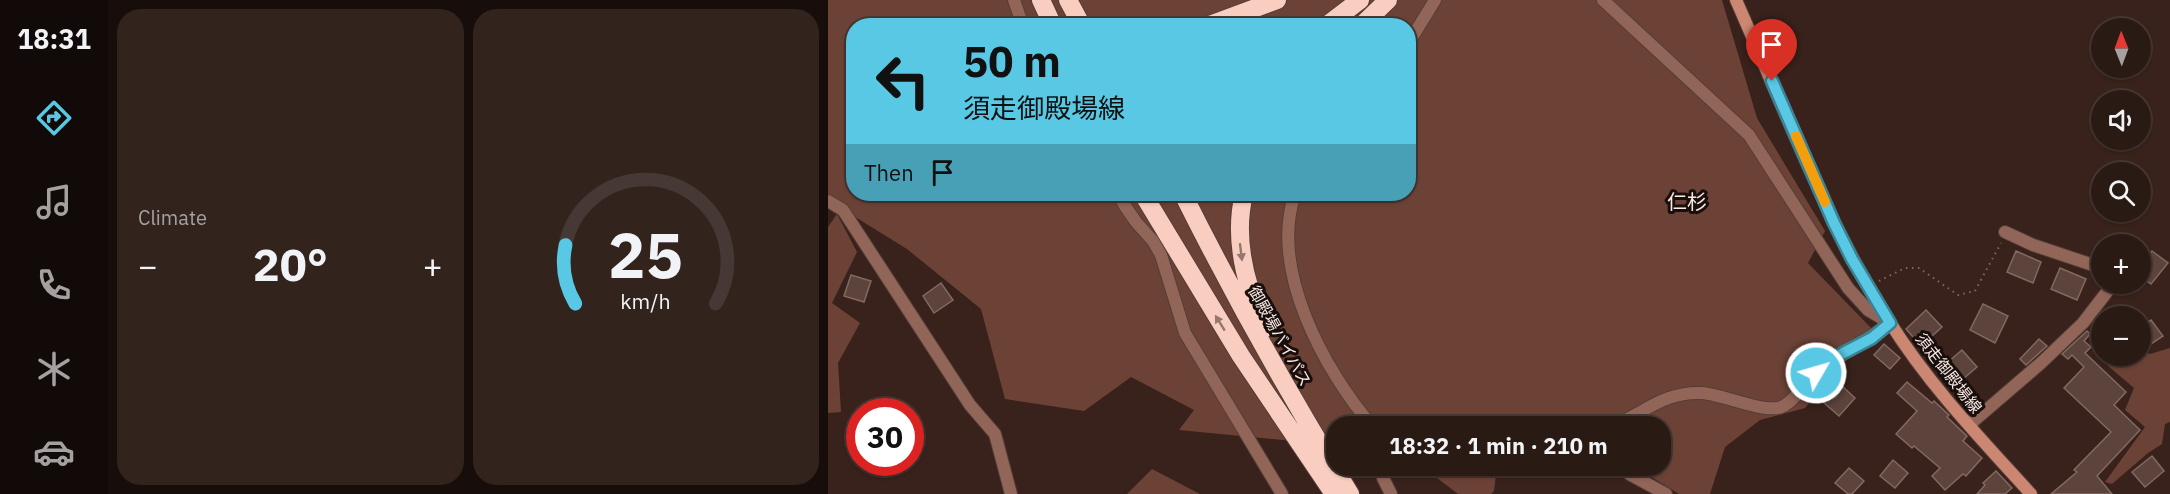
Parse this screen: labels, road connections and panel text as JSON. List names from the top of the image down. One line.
{"streets":{"highway":["御殿場バイパス"],"main road":["須走御殿場線"]},"districts":["仁杉"],"north":"top","page":{"tabs":"18:31","tile":"Climate","map_buttons":["+","−"],"turn":["50 m","須走御殿場線"],"then":"Then","heat":["−","20°","+"],"limit":"30","trip":"18:32 · 1 min · 210 m","gauge":["25","km/h"]}}
